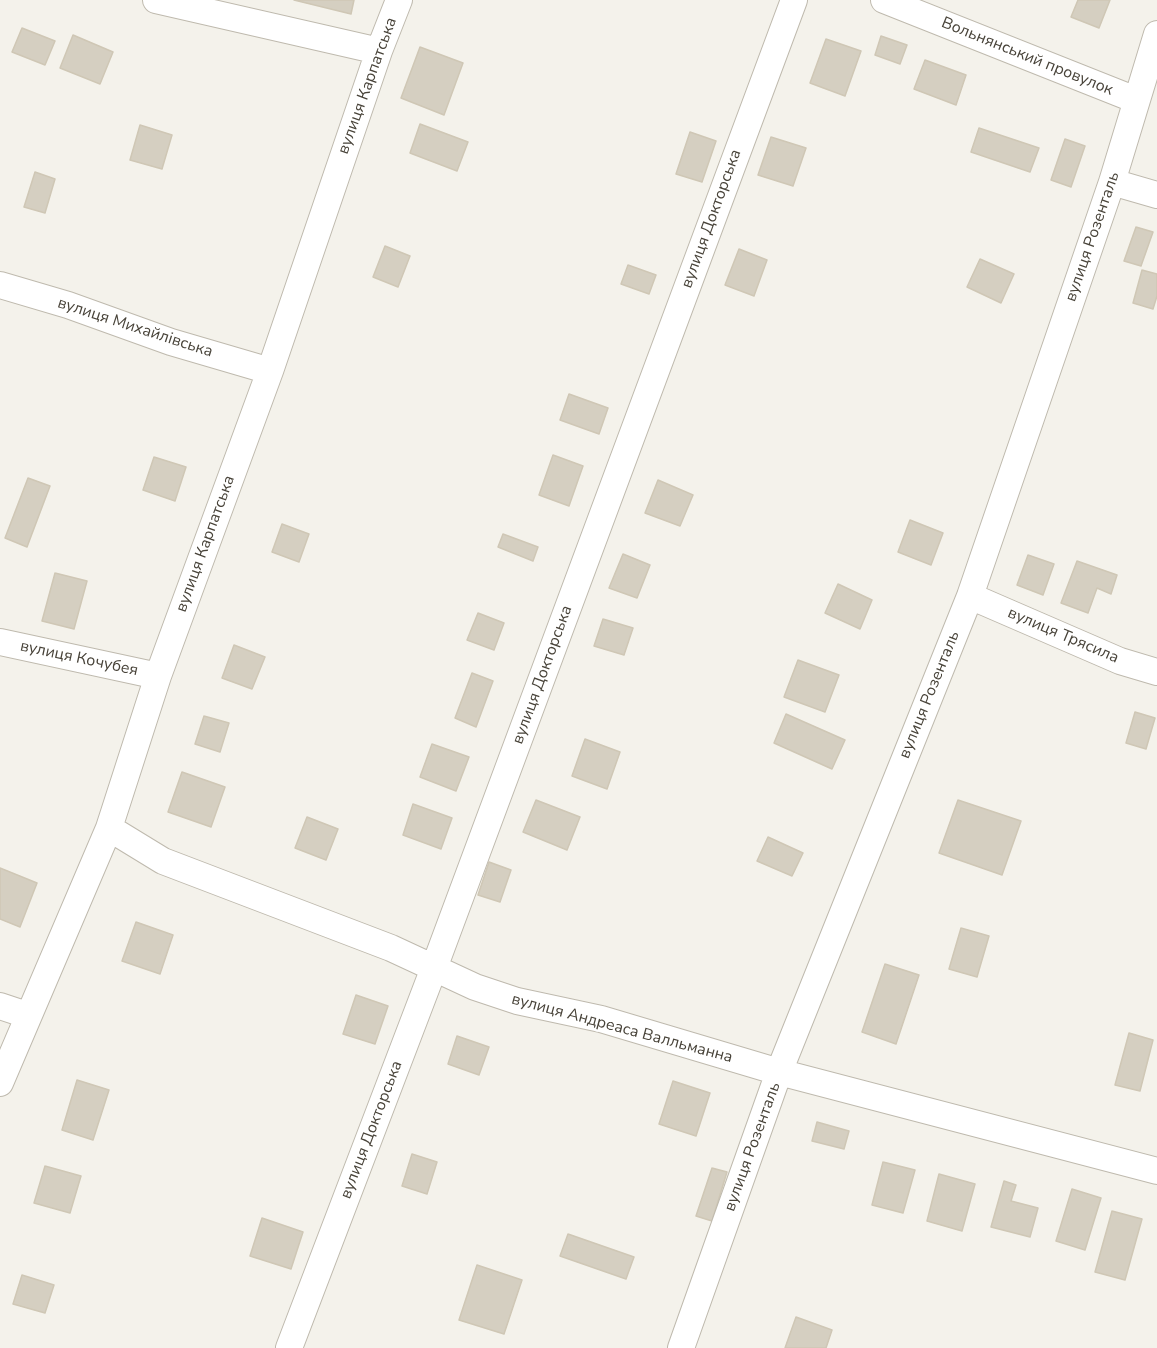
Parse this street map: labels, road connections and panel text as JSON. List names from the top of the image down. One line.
{"streets":{"street":["Вольнянський провулок","вулиця Карпатська","вулиця Докторська","вулиця Розенталь","вулиця Михайлівська","вулиця Трясила","вулиця Кочубея","вулиця Андреаса Валльманна"]},"crossings":[["Вольнянський провулок","вулиця Розенталь"],["вулиця Карпатська","вулиця Михайлівська"],["вулиця Карпатська","вулиця Кочубея"],["вулиця Карпатська","вулиця Андреаса Валльманна"],["вулиця Докторська","вулиця Андреаса Валльманна"],["вулиця Розенталь","вулиця Трясила"],["вулиця Розенталь","вулиця Андреаса Валльманна"]]}
